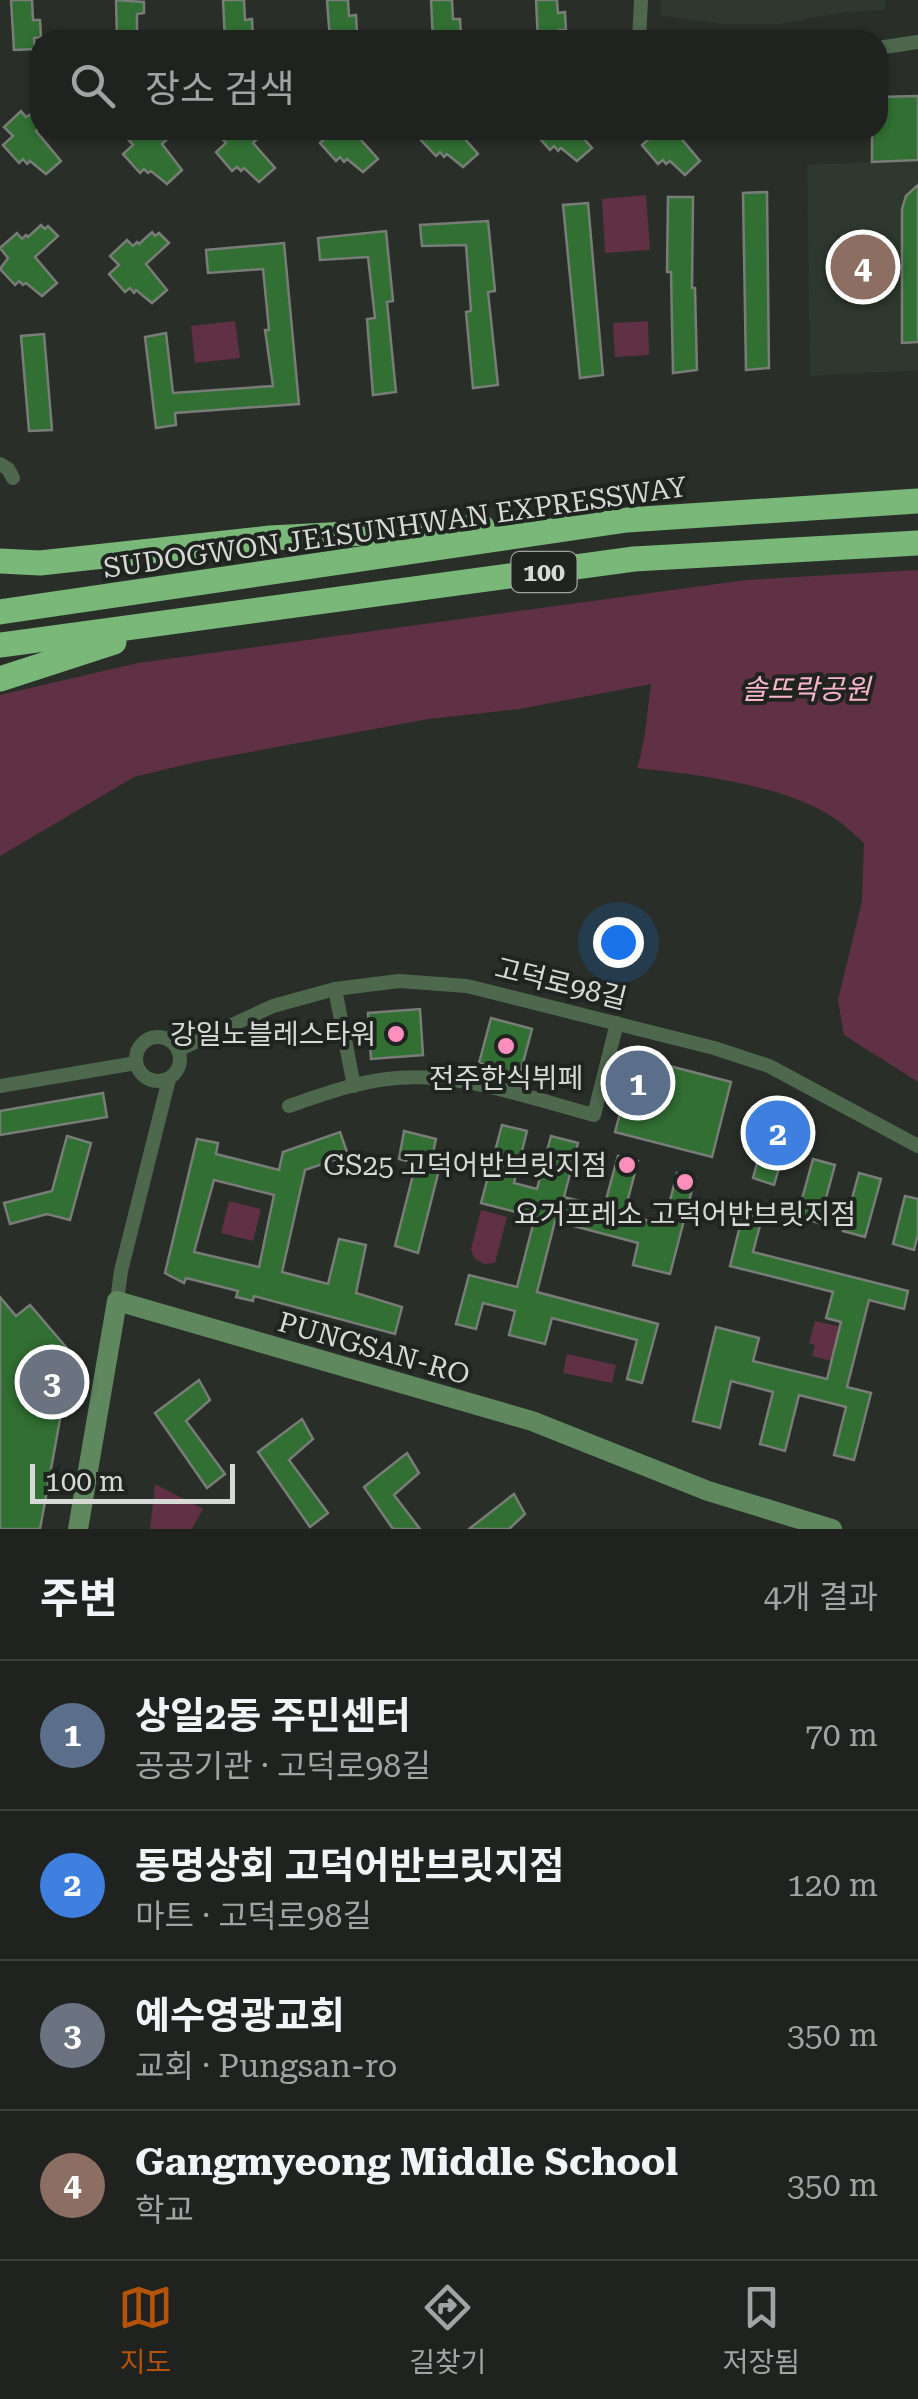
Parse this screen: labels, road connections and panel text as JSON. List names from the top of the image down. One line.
{"streets":{"highway":["SUDOGWON JE1SUNHWAN EXPRESSWAY","100"],"street":["고덕로98길","PUNGSAN-RO"]},"parks":["솔뜨락공원"],"places":["강일노블레스타워","전주한식뷔페","GS25 고덕어반브릿지점","요거프레소 고덕어반브릿지점"],"scale_bar":"100 m","page":{"search":"장소 검색","pins":["4","1","2","3"],"scale":"100 m","heading":["주변","4개 결과"],"list":[{"mark":"1","name":"상일2동 주민센터","note":"공공기관 · 고덕로98길","value":"70 m"},{"mark":"2","name":"동명상회 고덕어반브릿지점","note":"마트 · 고덕로98길","value":"120 m"},{"mark":"3","name":"예수영광교회","note":"교회 · Pungsan-ro","value":"350 m"},{"mark":"4","name":"Gangmyeong Middle School","note":"학교","value":"350 m"}],"nav":["지도","길찾기","저장됨"]}}
